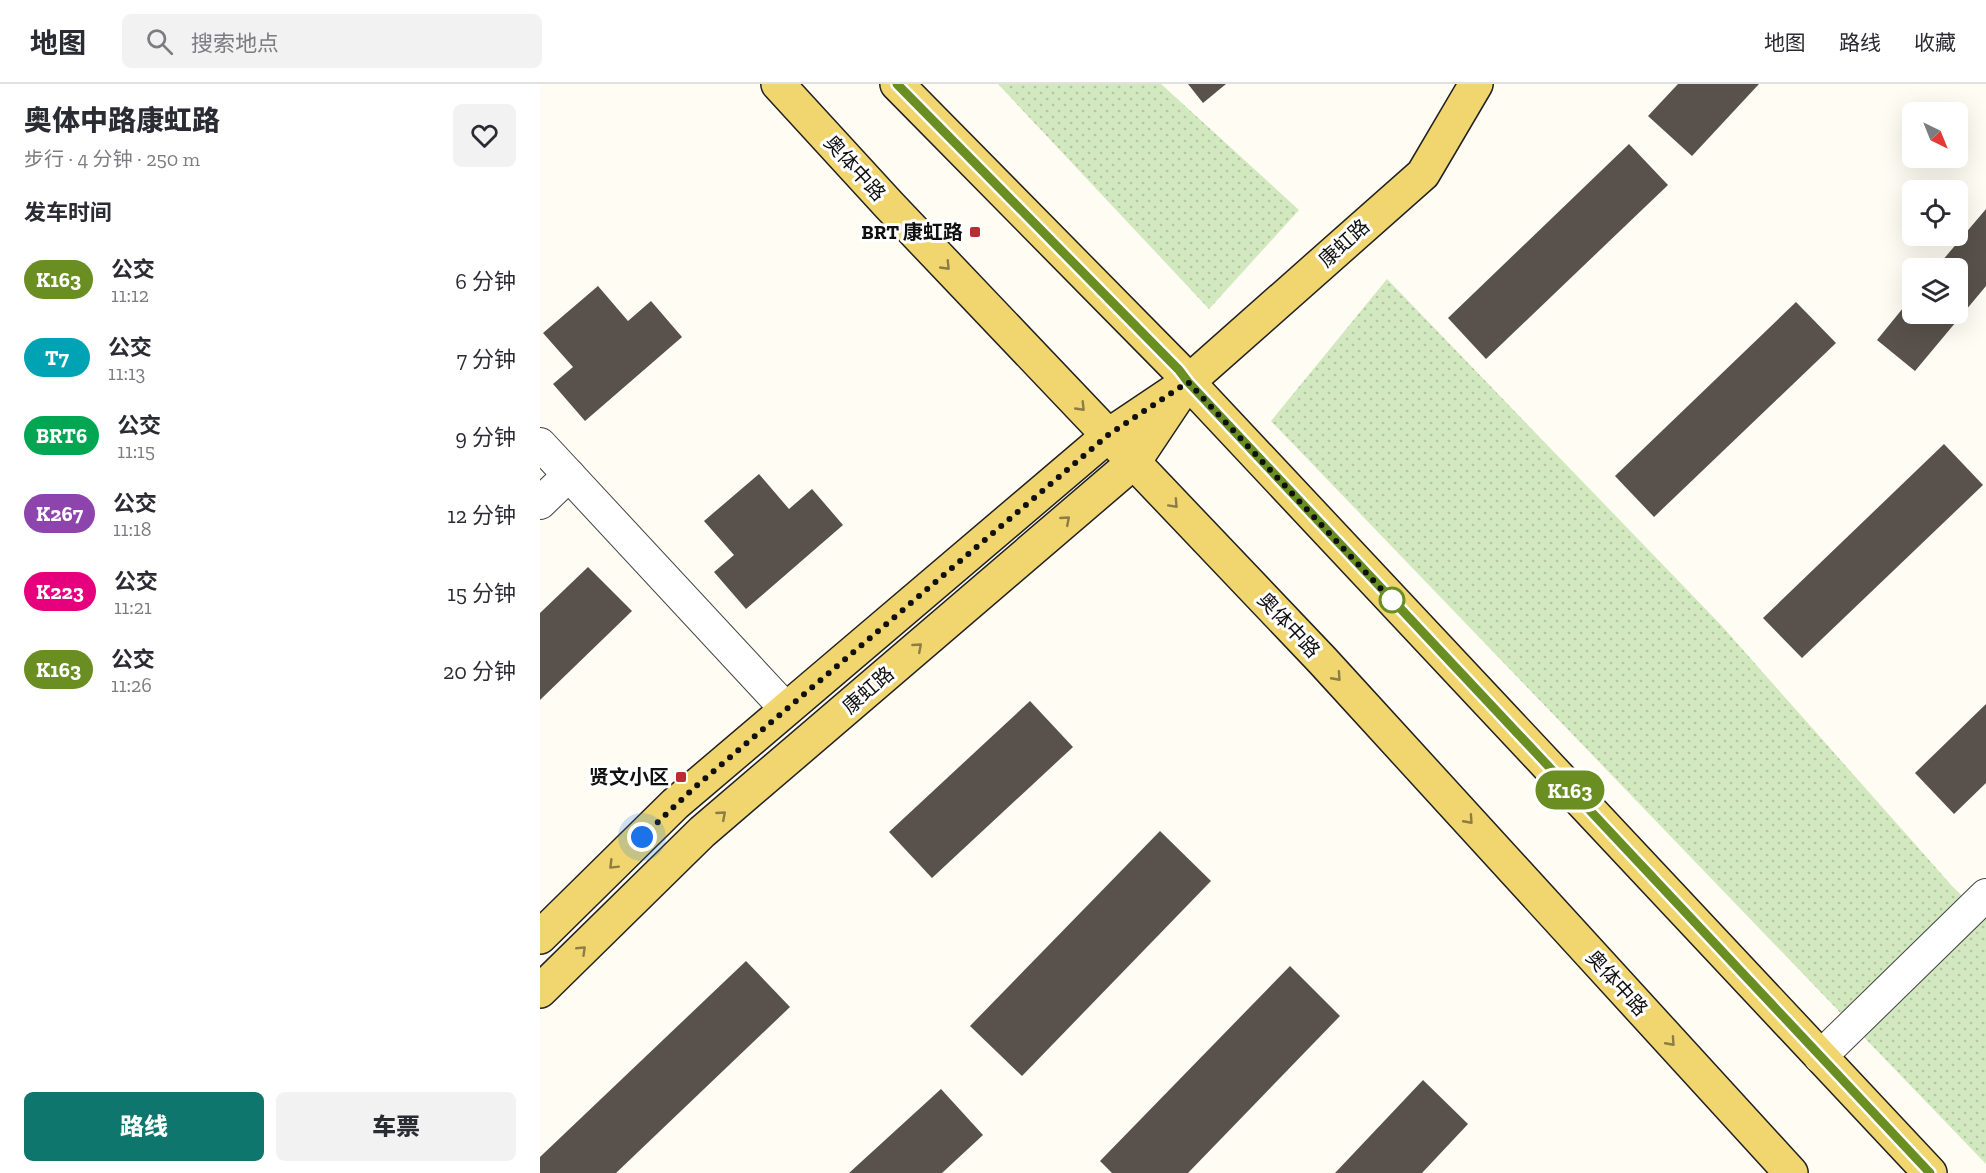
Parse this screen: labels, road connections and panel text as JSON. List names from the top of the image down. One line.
{"streets":{"main road":["奥体中路","康虹路"]},"crossings":[["奥体中路","康虹路"]],"places":{"transit":["BRT 康虹路","贤文小区"]},"lines":["bus line K163"],"north":"bottom right","page":{"header":"地图","search":"搜索地点","nav":["地图","路线","收藏"],"heading":[["奥体中路康虹路","步行 · 4 分钟 · 250 m"],"发车时间"],"on_map":"K163","list":[{"mark":"K163","name":"公交","note":"11:12","value":"6 分钟"},{"mark":"T7","name":"公交","note":"11:13","value":"7 分钟"},{"mark":"BRT6","name":"公交","note":"11:15","value":"9 分钟"},{"mark":"K267","name":"公交","note":"11:18","value":"12 分钟"},{"mark":"K223","name":"公交","note":"11:21","value":"15 分钟"},{"mark":"K163","name":"公交","note":"11:26","value":"20 分钟"}],"buttons":["路线","车票"]}}
